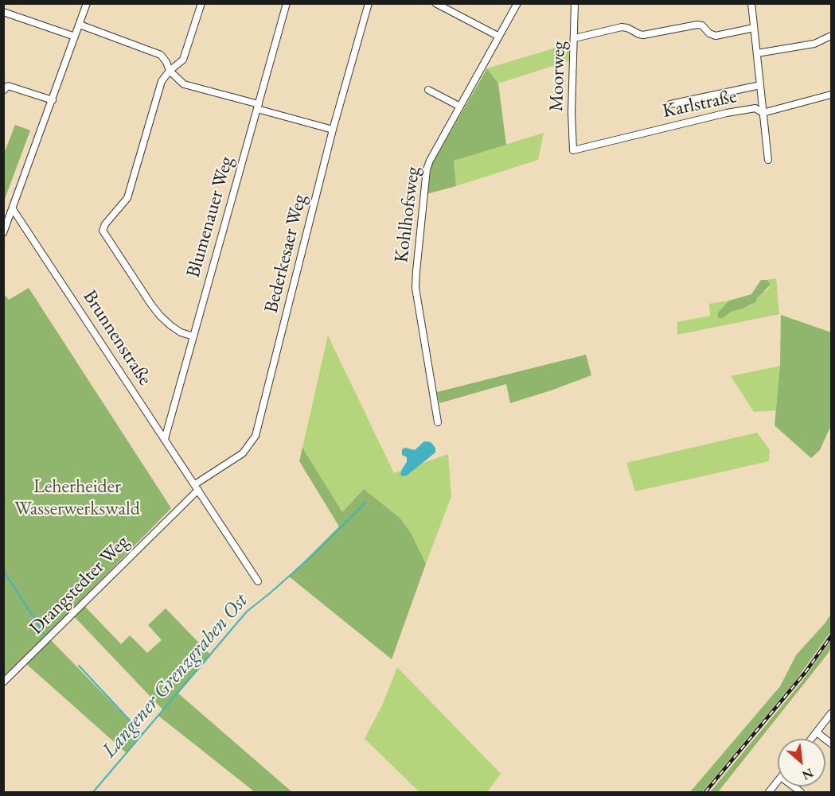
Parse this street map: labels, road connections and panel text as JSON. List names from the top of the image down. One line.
{"streets":{"street":["Moorweg","Karlstraße","Kohlhofsweg","Blumenauer Weg","Bederkesaer Weg","Brunnenstraße","Drangstedter Weg"]},"crossings":[["Moorweg","Karlstraße"],["Blumenauer Weg","Brunnenstraße"],["Bederkesaer Weg","Brunnenstraße"],["Bederkesaer Weg","Drangstedter Weg"],["Brunnenstraße","Drangstedter Weg"]],"water":["Langener Grenzgraben Ost"],"parks":["Leherheider Wasserwerkswald"],"north":"bottom right"}
